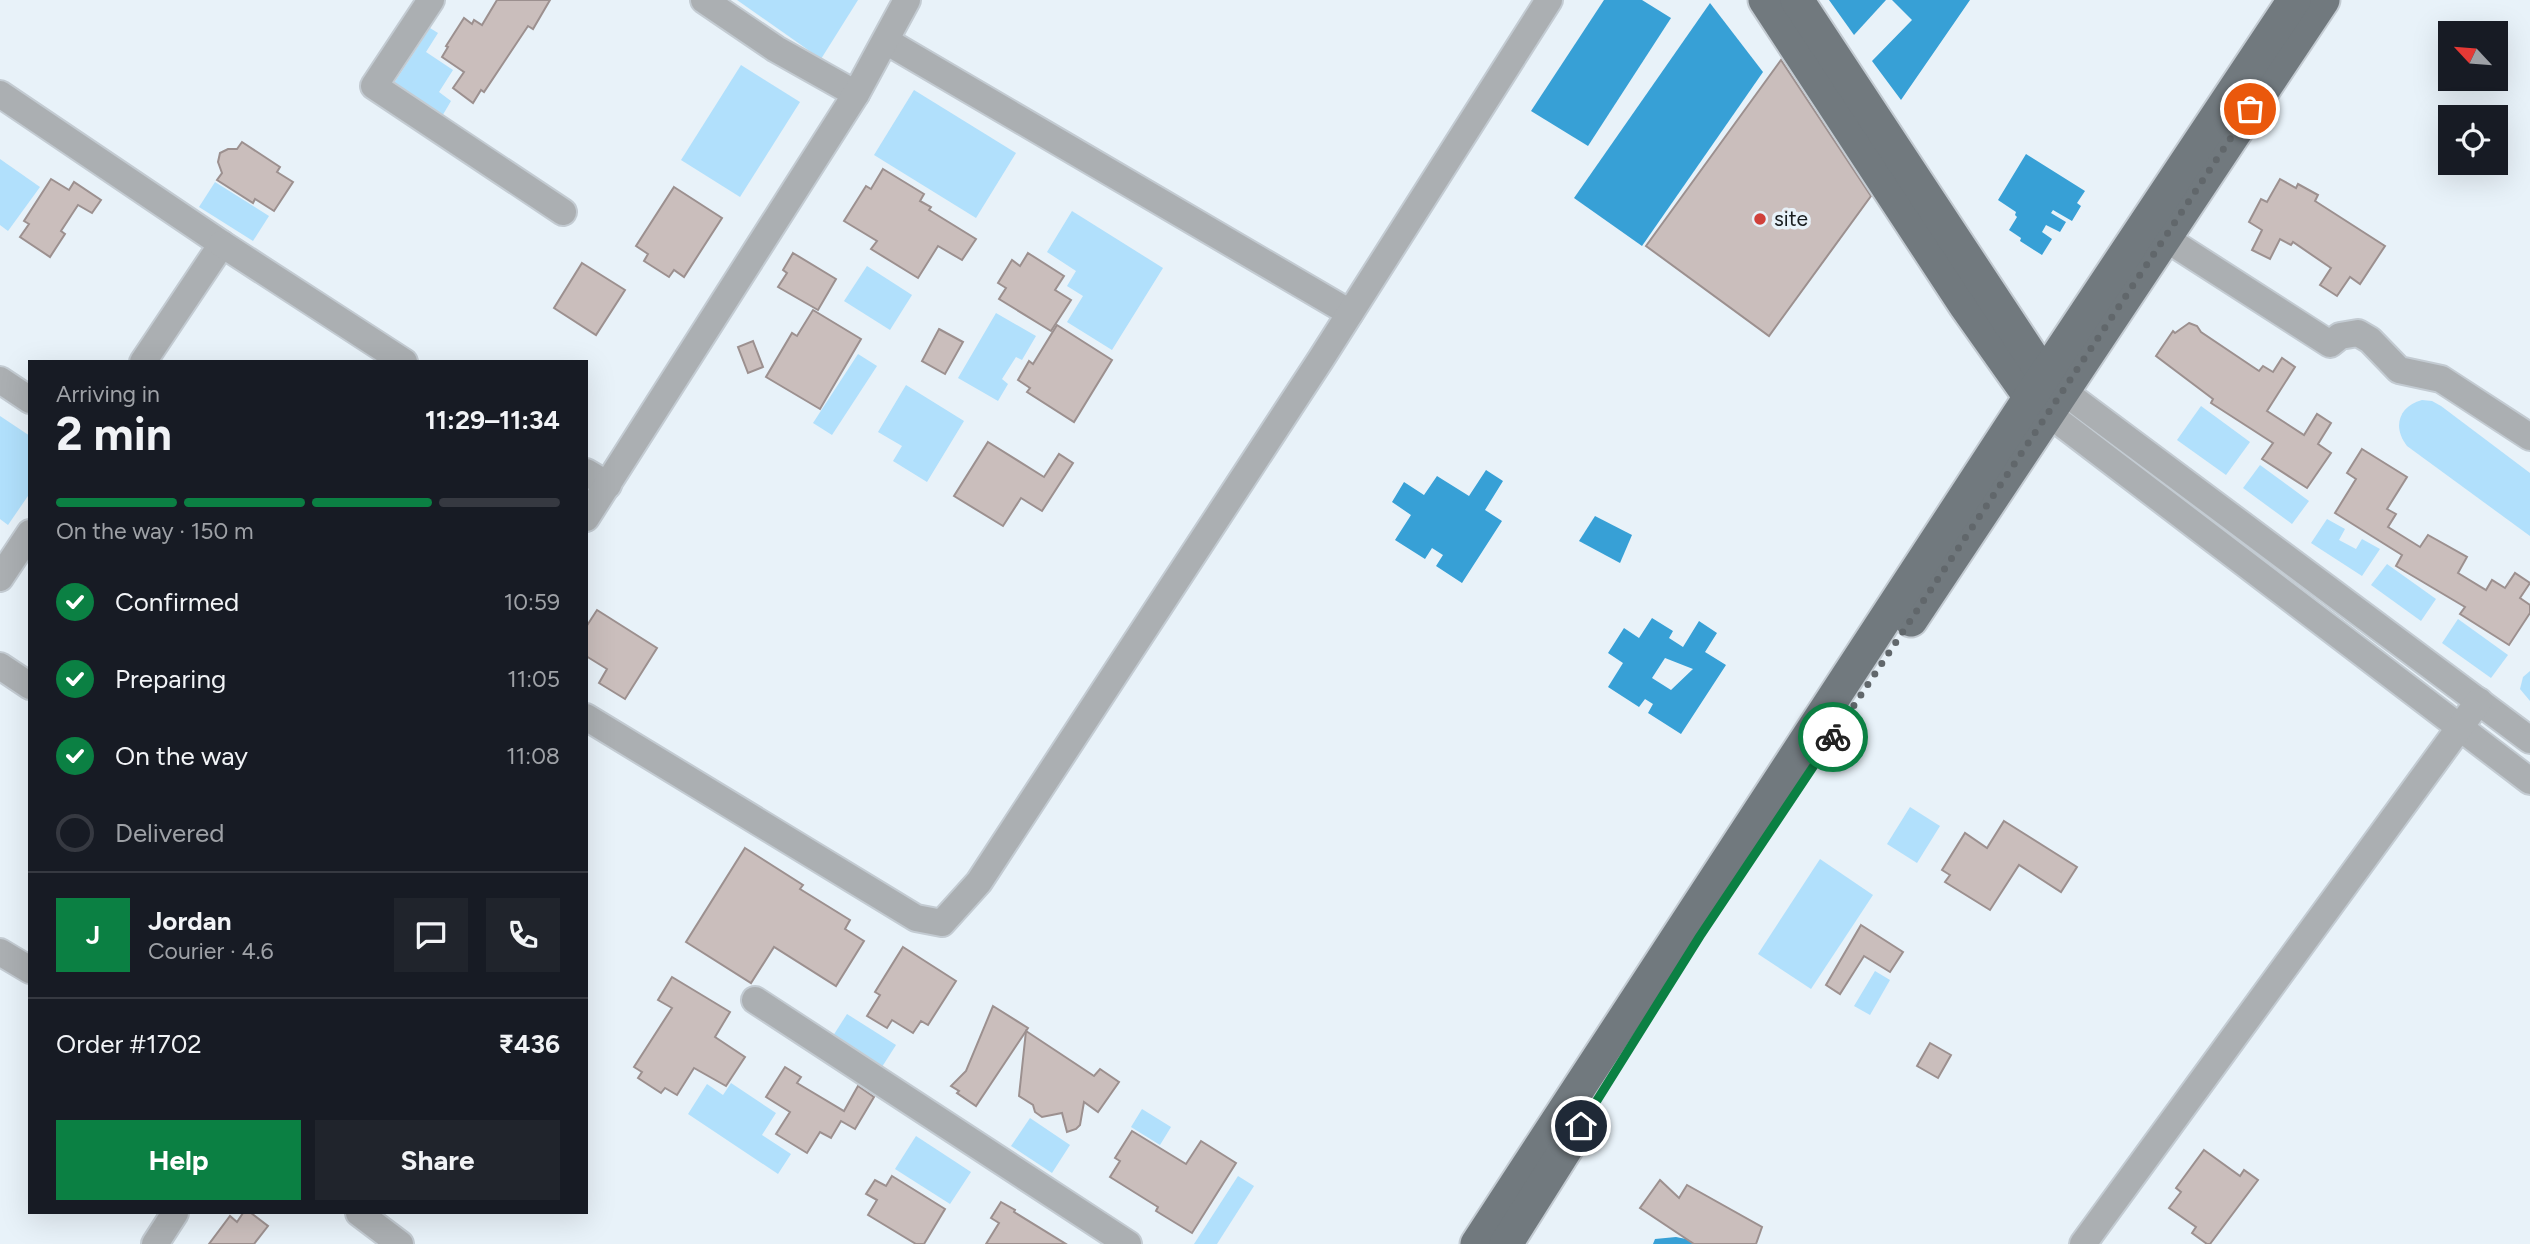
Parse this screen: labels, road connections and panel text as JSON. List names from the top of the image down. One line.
{"places":["site"],"north":"top left","page":{"heading":["2 min","Arriving in","11:29–11:34"],"panel":["Jordan","Courier · 4.6","Order #1702","₹436"],"bar":"On the way · 150 m","list":[["Confirmed","10:59"],["Preparing","11:05"],["On the way","11:08"],"Delivered"],"round":"J","buttons":["Help","Share"]}}
